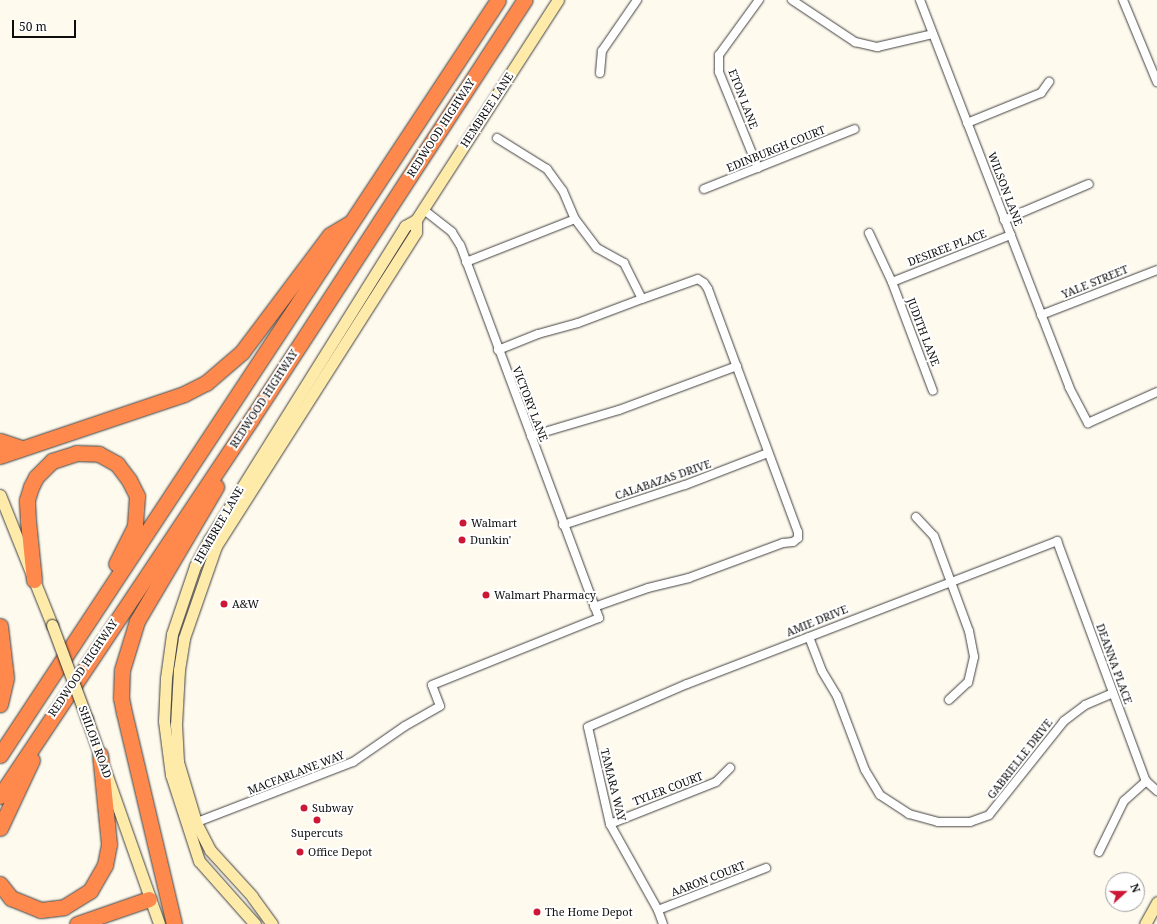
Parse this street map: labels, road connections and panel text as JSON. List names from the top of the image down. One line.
{"streets":{"highway":["REDWOOD HIGHWAY"],"street":["ETON LANE","HEMBREE LANE","EDINBURGH COURT","WILSON LANE","DESIREE PLACE","YALE STREET","JUDITH LANE","VICTORY LANE","CALABAZAS DRIVE","AMIE DRIVE","DEANNA PLACE","SHILOH ROAD","GABRIELLE DRIVE","MACFARLANE WAY","TAMARA WAY","TYLER COURT","AARON COURT"]},"crossings":[["ETON LANE","EDINBURGH COURT"],["HEMBREE LANE","VICTORY LANE"],["HEMBREE LANE","MACFARLANE WAY"],["WILSON LANE","DESIREE PLACE"],["WILSON LANE","YALE STREET"],["DESIREE PLACE","JUDITH LANE"],["VICTORY LANE","CALABAZAS DRIVE"],["VICTORY LANE","MACFARLANE WAY"],["AMIE DRIVE","DEANNA PLACE"],["AMIE DRIVE","GABRIELLE DRIVE"],["AMIE DRIVE","TAMARA WAY"],["DEANNA PLACE","GABRIELLE DRIVE"],["TAMARA WAY","TYLER COURT"],["TAMARA WAY","AARON COURT"]],"places":["Walmart","Dunkin'","Walmart Pharmacy","A&W","Subway","Supercuts","Office Depot","The Home Depot"],"scale_bar":"50 m","north":"right"}
